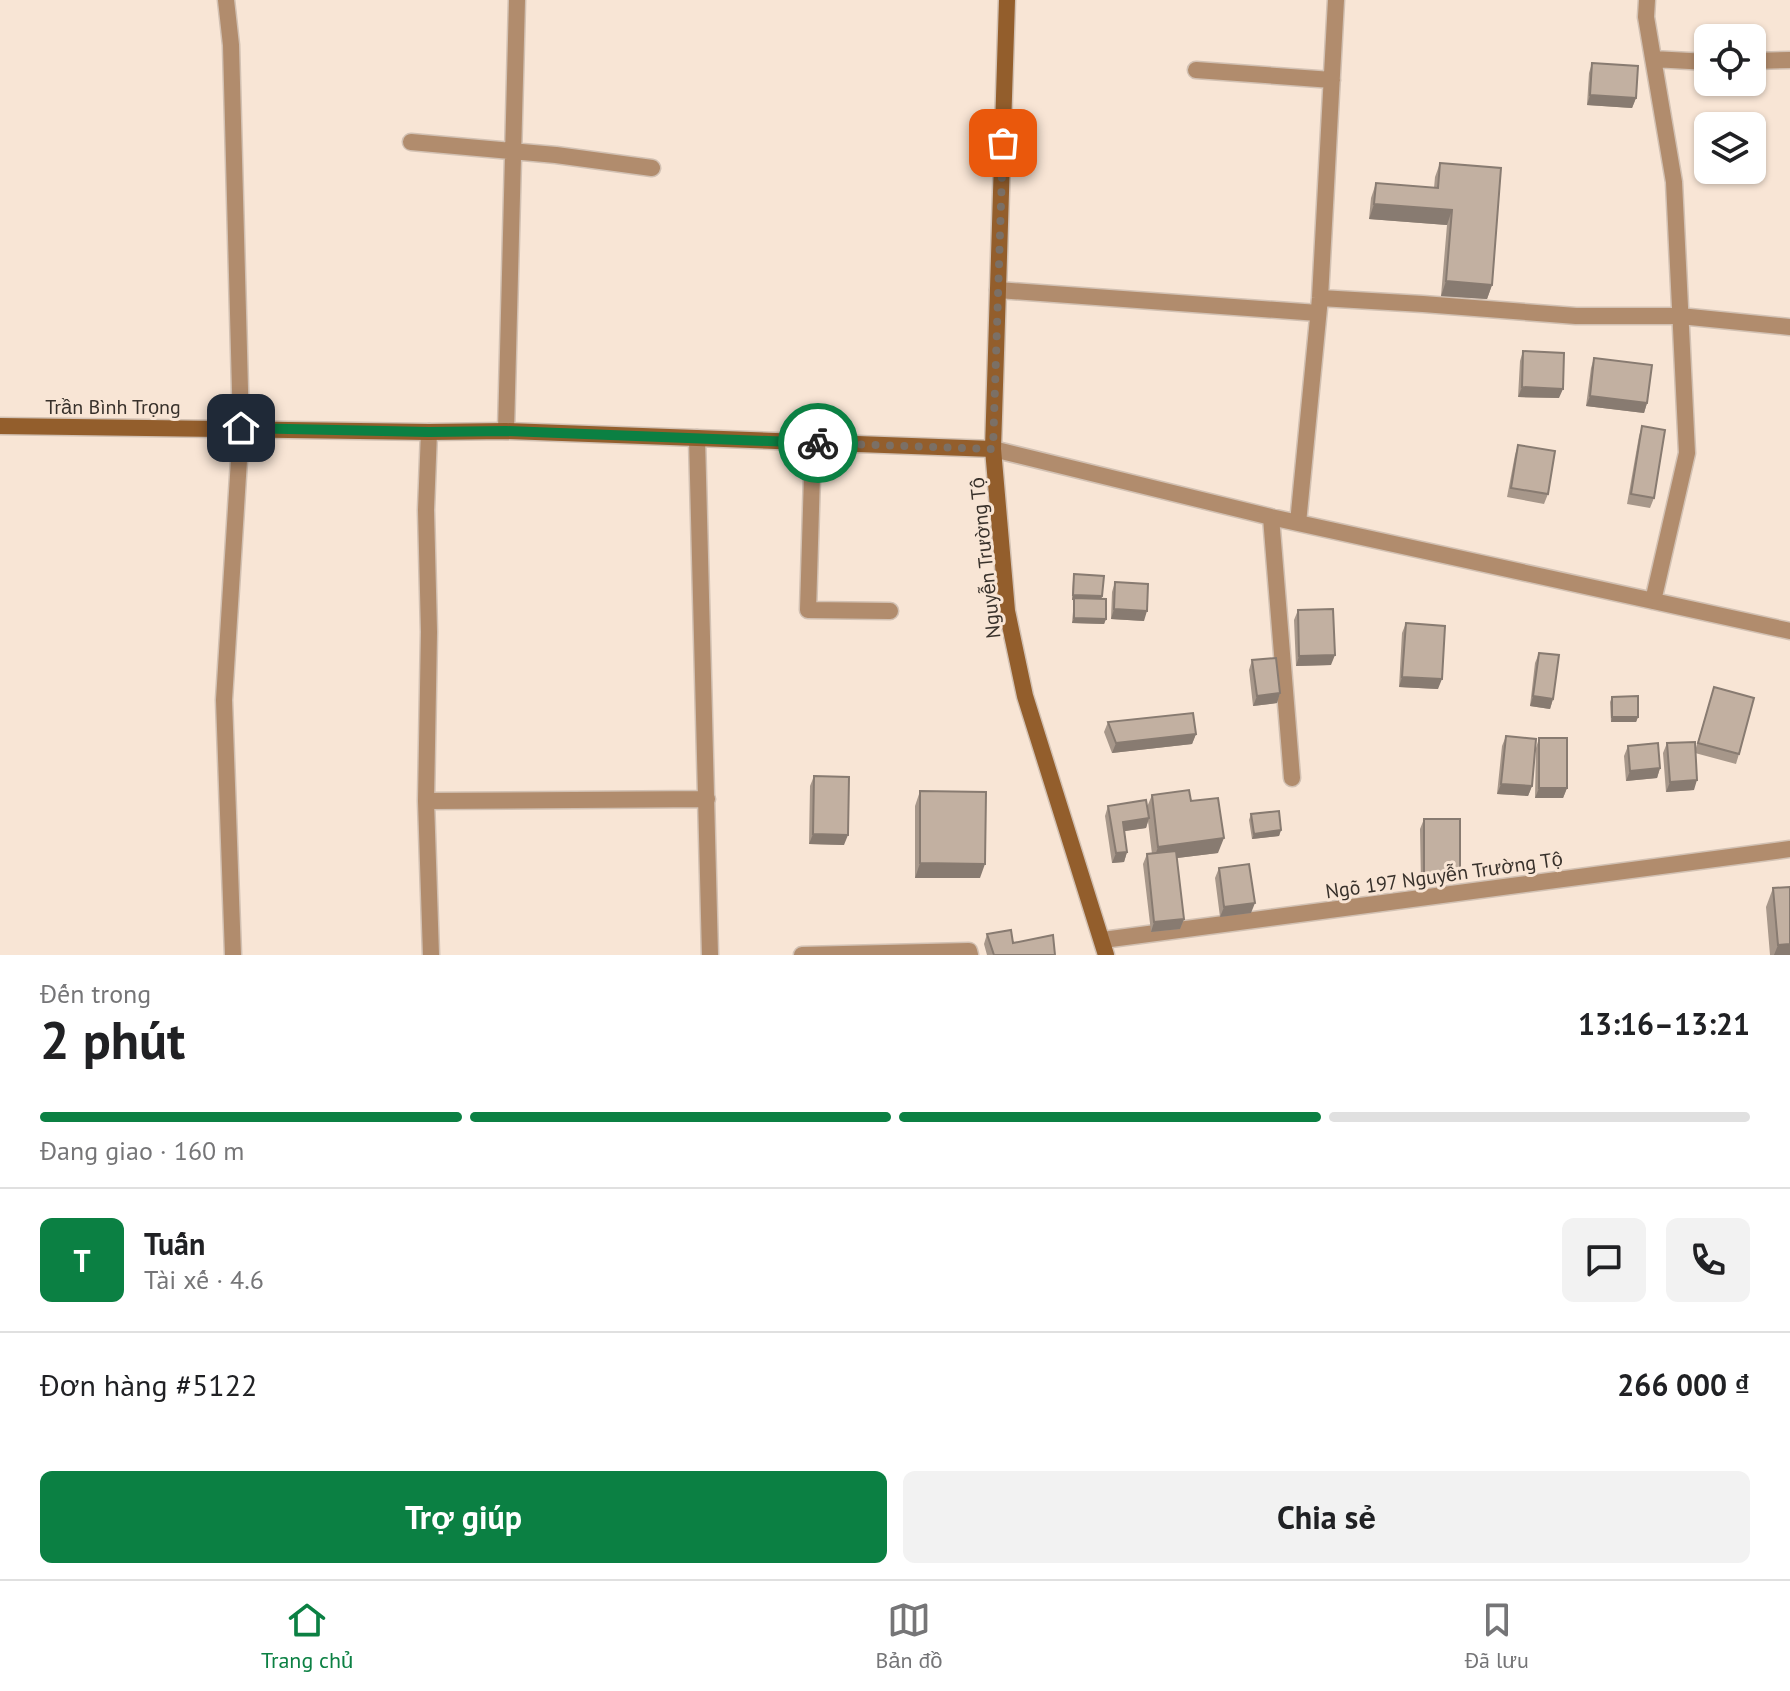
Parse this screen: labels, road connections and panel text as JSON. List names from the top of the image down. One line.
{"streets":{"street":["Trần Bình Trọng","Nguyễn Trường Tộ","Ngõ 197 Nguyễn Trường Tộ"]},"crossings":[["Trần Bình Trọng","Nguyễn Trường Tộ"],["Nguyễn Trường Tộ","Ngõ 197 Nguyễn Trường Tộ"]],"page":{"heading":["2 phút","Đến trong","13:16–13:21"],"panel":["Tuấn","Tài xế · 4.6","Đơn hàng #5122","266 000 ₫"],"bar":"Đang giao · 160 m","round":"T","buttons":["Trợ giúp","Chia sẻ"],"tabs":["Trang chủ","Bản đồ","Đã lưu"]}}
